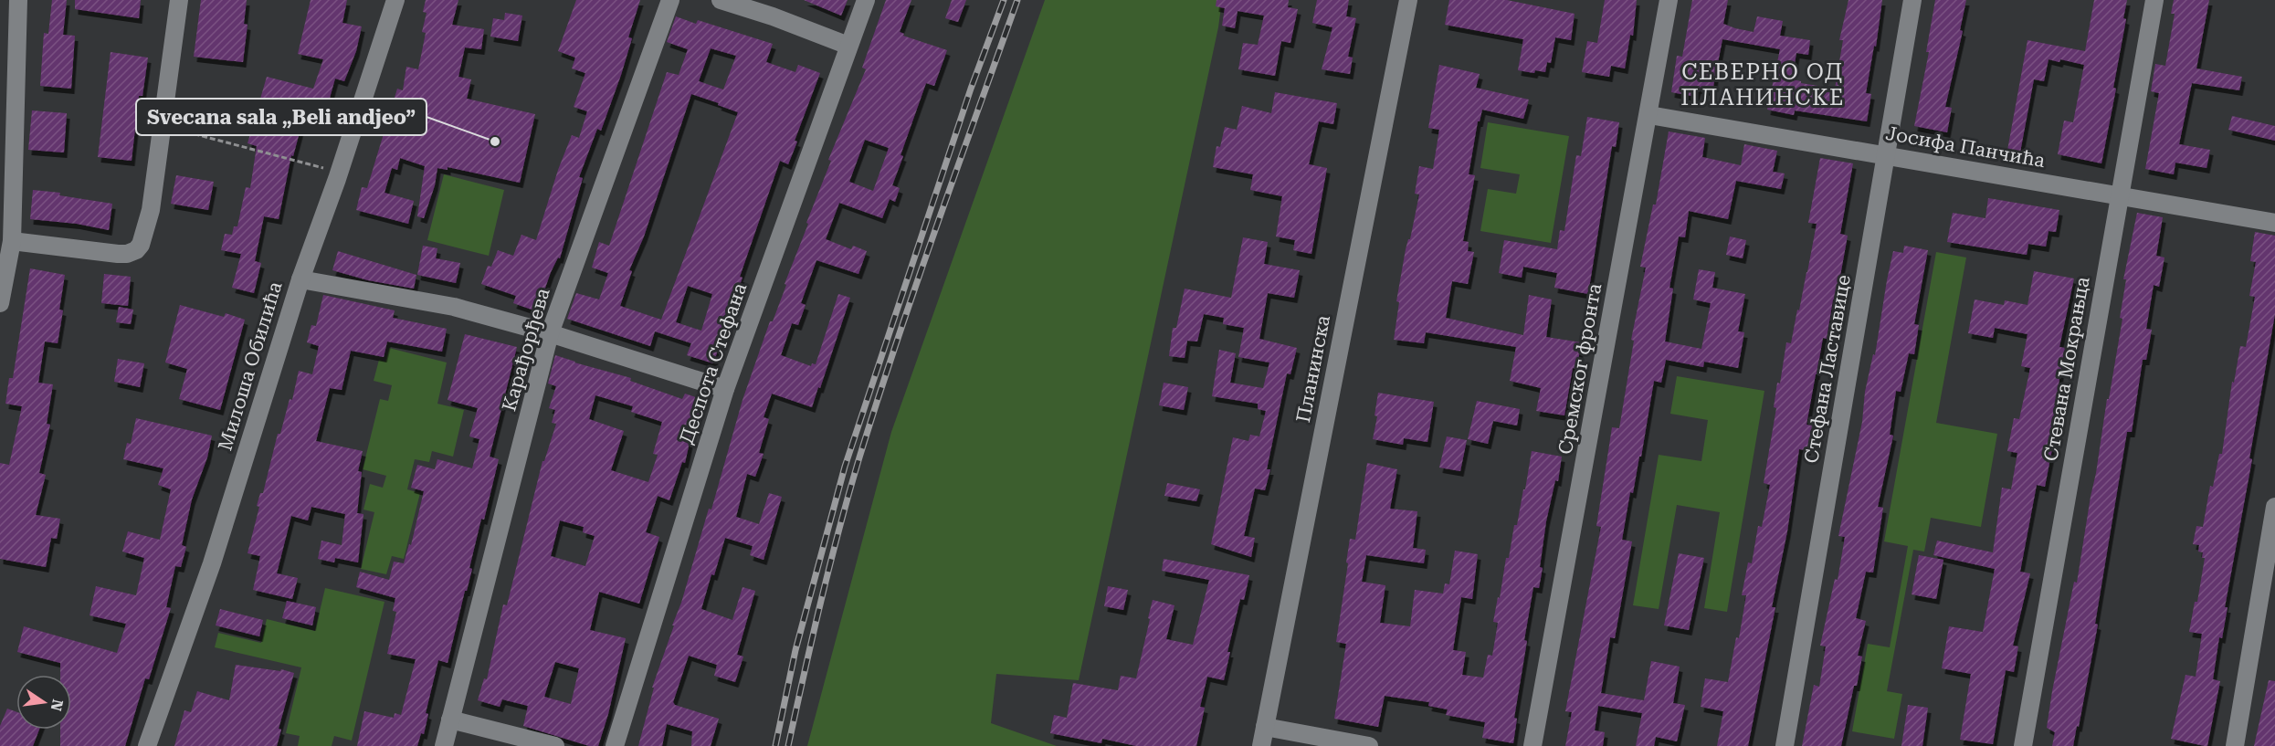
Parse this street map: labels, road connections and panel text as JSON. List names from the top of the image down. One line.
{"streets":{"street":["Јосифа Панчића","Карађорђева","Деспота Стефана","Милоша Обилића","Планинска","Сремског фронта","Стефана Ластавице","Стевана Мокрањца"]},"crossings":[["Јосифа Панчића","Сремског фронта"],["Јосифа Панчића","Стефана Ластавице"],["Јосифа Панчића","Стевана Мокрањца"]],"districts":["СЕВЕРНО ОД ПЛАНИНСКЕ"],"places":["Svecana sala „Beli andjeo”"],"north":"right"}
